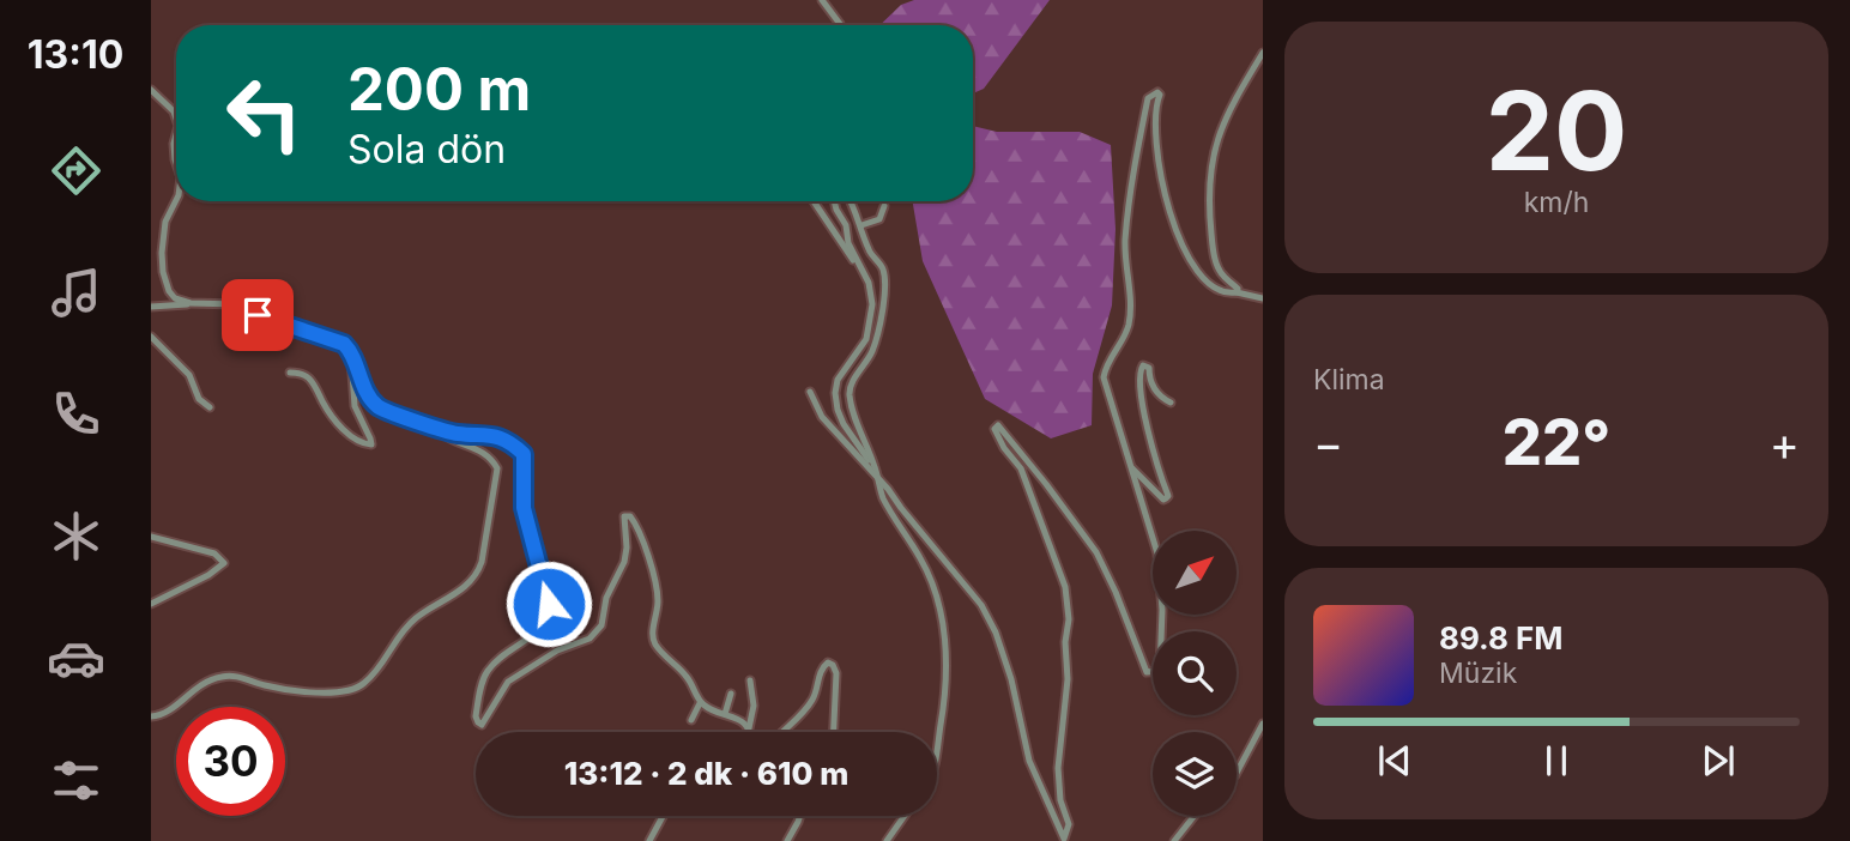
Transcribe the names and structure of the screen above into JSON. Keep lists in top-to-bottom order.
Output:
{
  "north": "top right",
  "page": {
    "tabs": "13:10",
    "tile": [
      ["20", "km/h"],
      "Klima"
    ],
    "turn": ["200 m", "Sola dön"],
    "heat": ["−", "22°", "+"],
    "song": ["89.8 FM", "Müzik"],
    "limit": "30",
    "trip": "13:12 · 2 dk · 610 m"
  }
}
